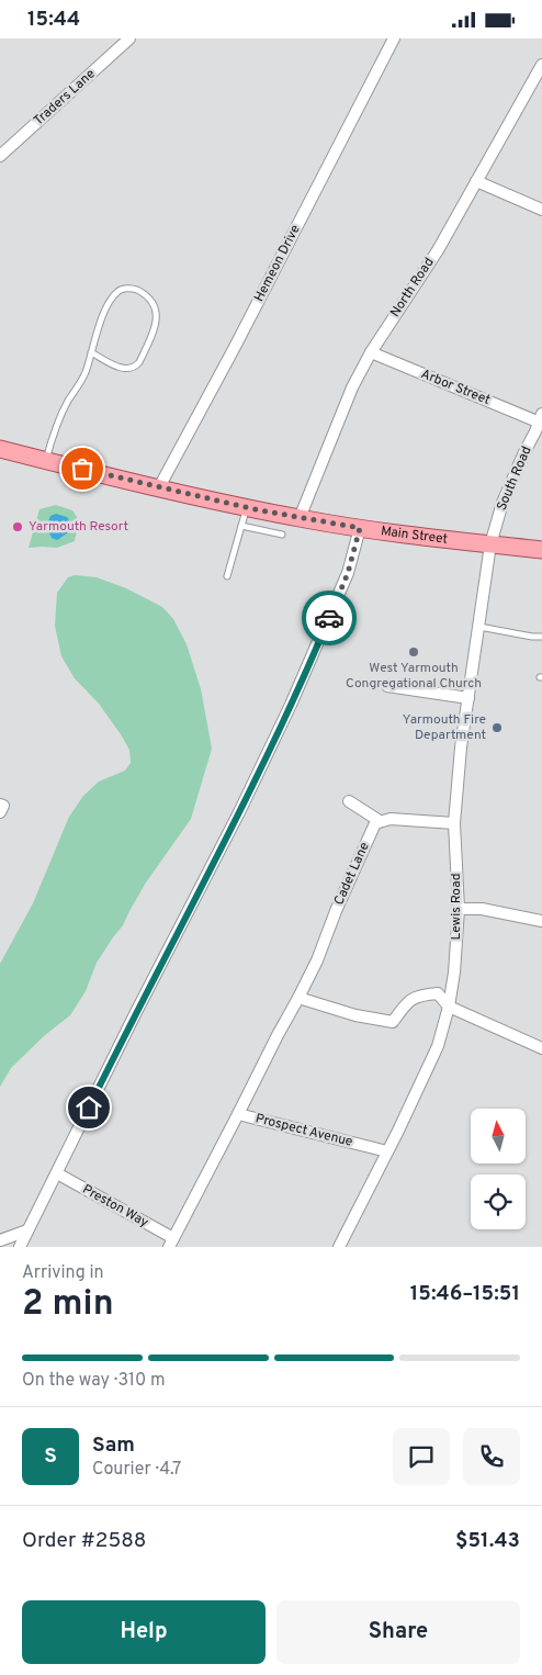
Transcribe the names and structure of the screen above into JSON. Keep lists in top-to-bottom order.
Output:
{
  "streets": {
    "main road": ["Main Street"],
    "street": [
      "Traders Lane",
      "Hemeon Drive",
      "North Road",
      "Arbor Street",
      "South Road",
      "Cadet Lane",
      "Lewis Road",
      "Prospect Avenue",
      "Preston Way"
    ]
  },
  "crossings": [
    ["Hemeon Drive", "Main Street"],
    ["North Road", "Arbor Street"],
    ["North Road", "Main Street"],
    ["Arbor Street", "South Road"],
    ["South Road", "Main Street"],
    ["South Road", "Lewis Road"],
    ["Main Street", "Lewis Road"],
    ["Cadet Lane", "Prospect Avenue"],
    ["Lewis Road", "Prospect Avenue"],
    ["Prospect Avenue", "Preston Way"]
  ],
  "places": ["Yarmouth Resort", "West Yarmouth Congregational Church", "Yarmouth Fire Department"],
  "north": "top",
  "page": {
    "status": "15:44",
    "heading": ["2 min", "Arriving in", "15:46–15:51"],
    "panel": [
      "Sam",
      "Courier · 4.7",
      "Order #2588",
      "$51.43"
    ],
    "bar": "On the way · 310 m",
    "round": "S",
    "buttons": ["Help", "Share"]
  }
}
